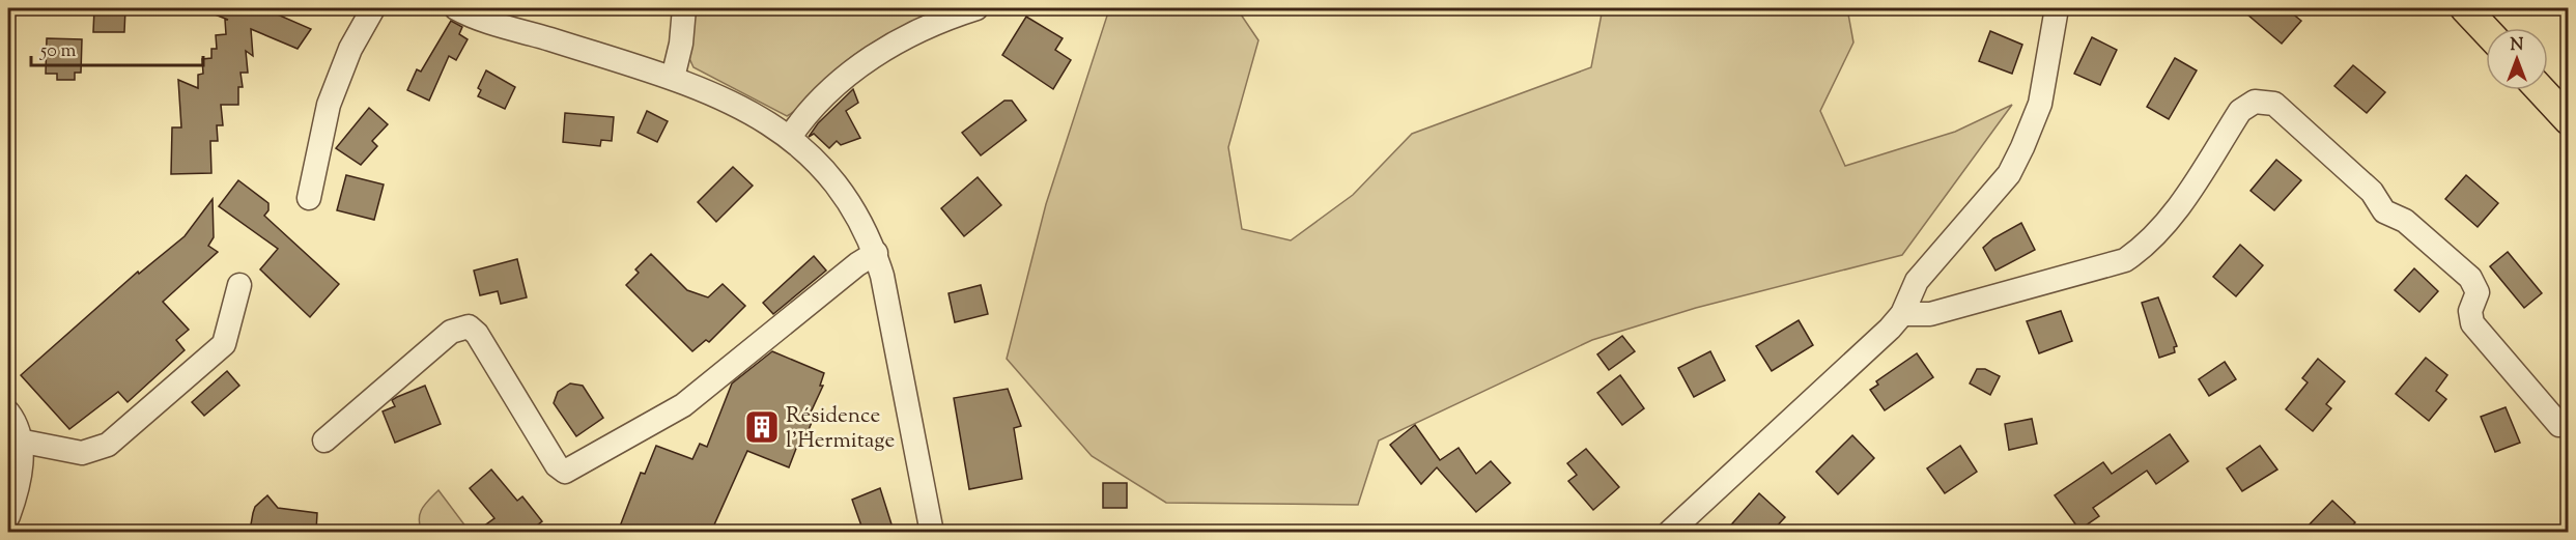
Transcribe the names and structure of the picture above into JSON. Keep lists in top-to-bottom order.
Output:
{
  "places": {
    "building": ["Résidence l'Hermitage"]
  },
  "scale_bar": "50 m",
  "north": "top"
}
